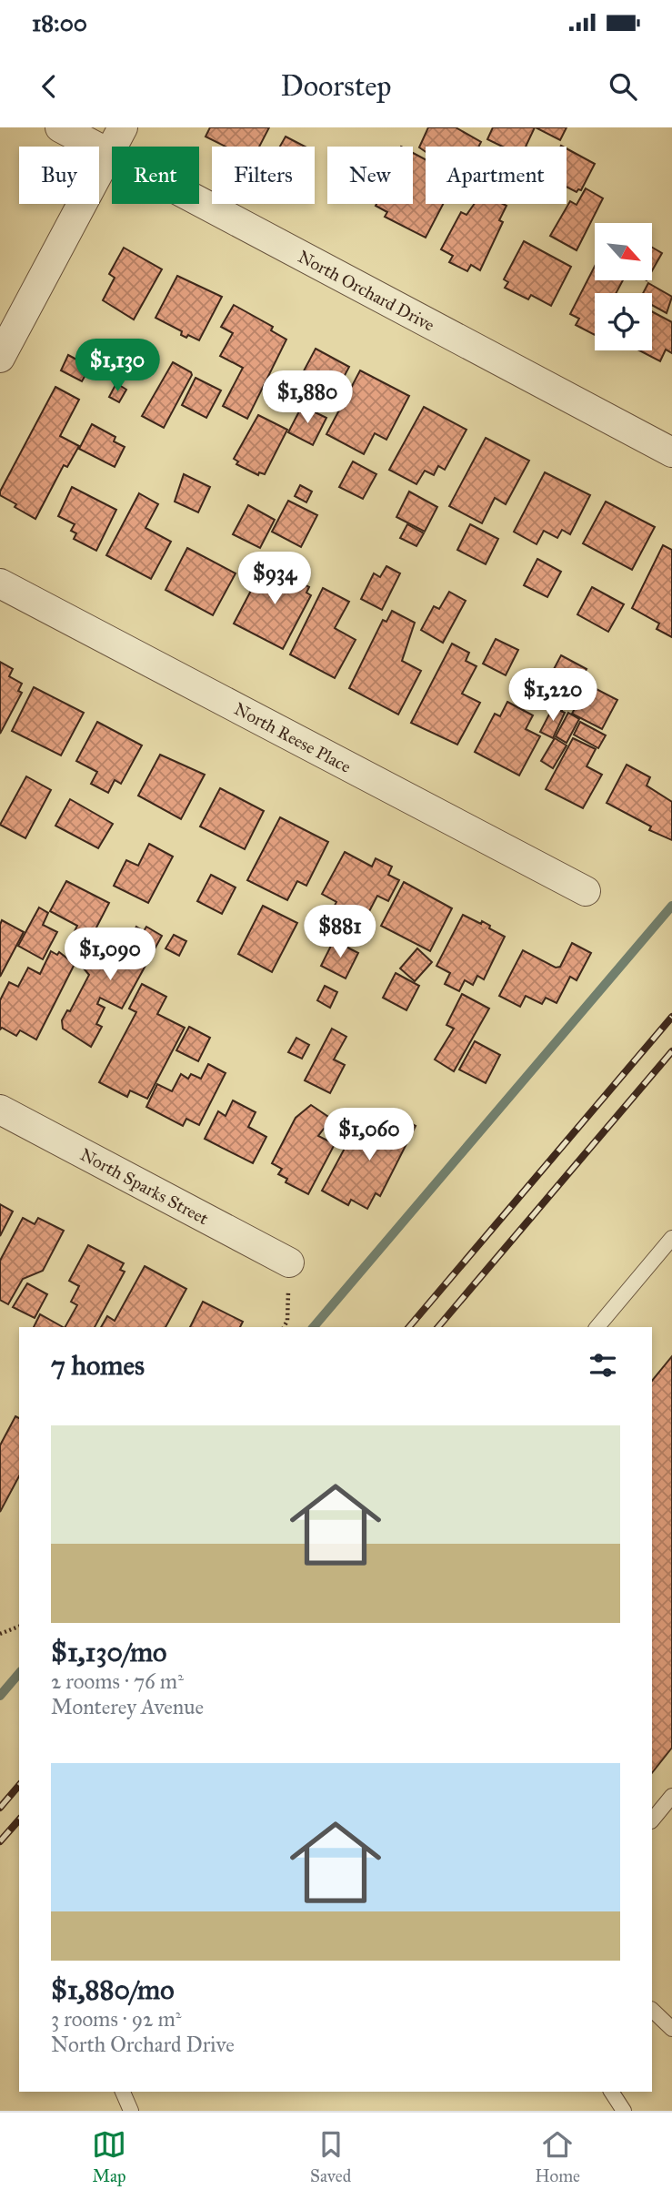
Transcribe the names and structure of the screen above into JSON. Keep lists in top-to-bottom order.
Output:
{
  "streets": {
    "street": ["North Orchard Drive", "North Reese Place", "North Sparks Street"]
  },
  "north": "bottom right",
  "page": {
    "status": "18:00",
    "header": "Doorstep",
    "chip": [
      "Buy",
      "Rent",
      "Filters",
      "New",
      "Apartment"
    ],
    "price": [
      "$1,130",
      "$1,880",
      "$934",
      "$1,220",
      "$881",
      "$1,090",
      "$1,060"
    ],
    "heading": "7 homes",
    "list": [
      {
        "name": "$1,130/mo",
        "note": "2 rooms · 76 m² · Monterey Avenue"
      },
      {
        "name": "$1,880/mo",
        "note": "3 rooms · 92 m² · North Orchard Drive"
      }
    ],
    "tabs": ["Map", "Saved", "Home"]
  }
}
